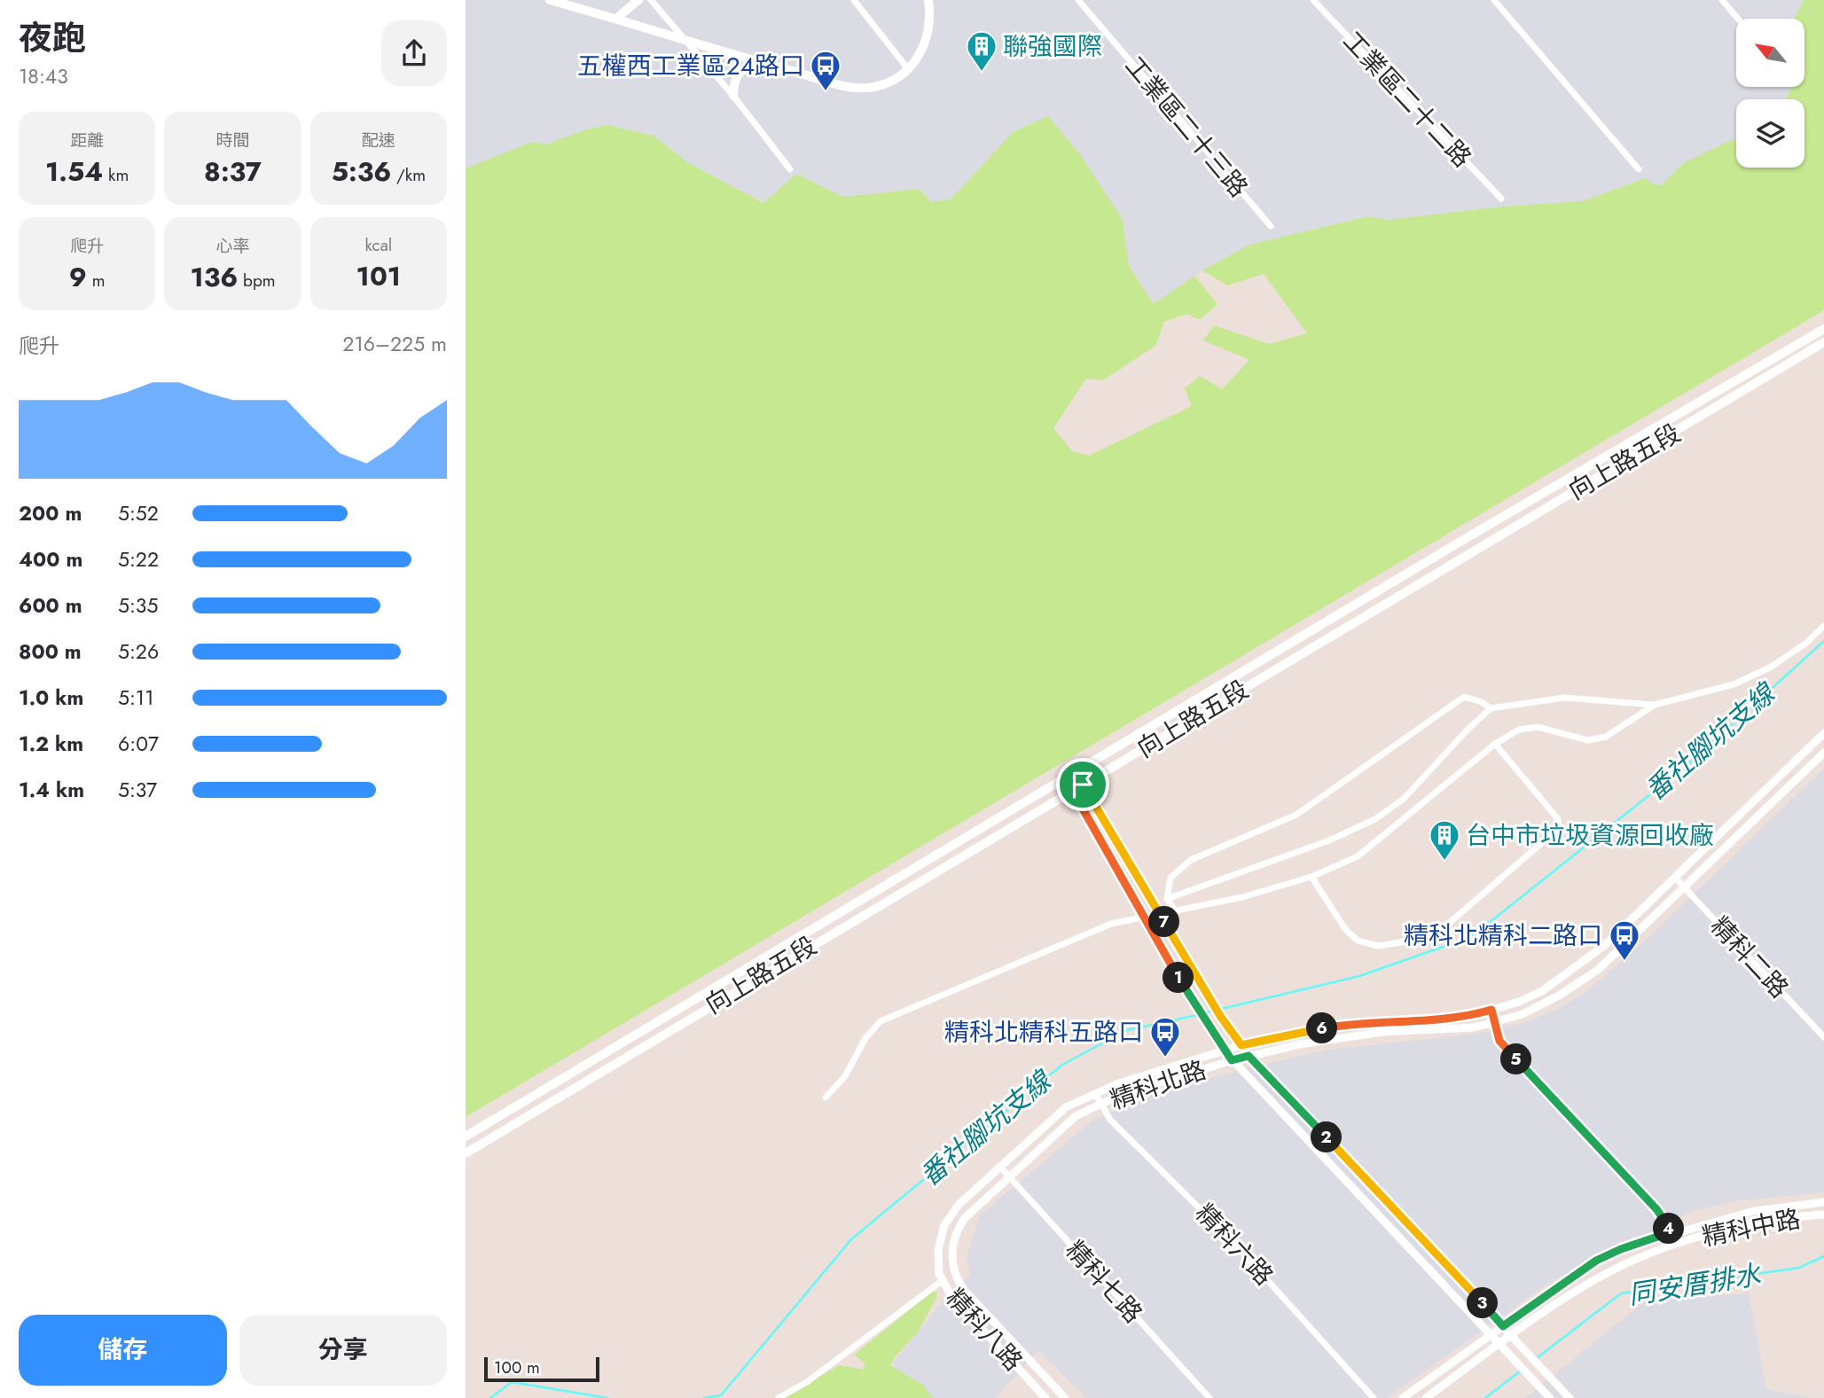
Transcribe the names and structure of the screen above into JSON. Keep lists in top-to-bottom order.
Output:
{
  "streets": {
    "main road": ["向上路五段"],
    "street": [
      "工業區二十二路",
      "工業區二十三路",
      "精科二路",
      "精科北路",
      "精科中路",
      "精科六路",
      "精科七路",
      "精科八路"
    ]
  },
  "crossings": [
    ["精科二路", "精科北路"],
    ["精科北路", "精科六路"],
    ["精科北路", "精科七路"],
    ["精科北路", "精科八路"],
    ["精科七路", "精科八路"]
  ],
  "water": ["番社腳坑支線", "同安厝排水"],
  "places": {
    "building": ["聯強國際", "台中市垃圾資源回收廠"],
    "bus stop": ["五權西工業區24路口", "精科北精科二路口", "精科北精科五路口"]
  },
  "scale_bar": "100 m",
  "north": "top left",
  "page": {
    "heading": ["夜跑", "18:43"],
    "stats": [
      ["距離", "1.54 km"],
      ["時間", "8:37"],
      ["配速", "5:36 /km"],
      ["爬升", "9 m"],
      ["心率", "136 bpm"],
      ["kcal", "101"]
    ],
    "chart": ["爬升", "216–225 m"],
    "list": [
      {
        "name": "200 m",
        "note": "5:52"
      },
      {
        "name": "400 m",
        "note": "5:22"
      },
      {
        "name": "600 m",
        "note": "5:35"
      },
      {
        "name": "800 m",
        "note": "5:26"
      },
      {
        "name": "1.0 km",
        "note": "5:11"
      },
      {
        "name": "1.2 km",
        "note": "6:07"
      },
      {
        "name": "1.4 km",
        "note": "5:37"
      }
    ],
    "pins": [
      "7",
      "1",
      "6",
      "5",
      "2",
      "4",
      "3"
    ],
    "buttons": ["儲存", "分享"],
    "scale": "100 m"
  }
}
